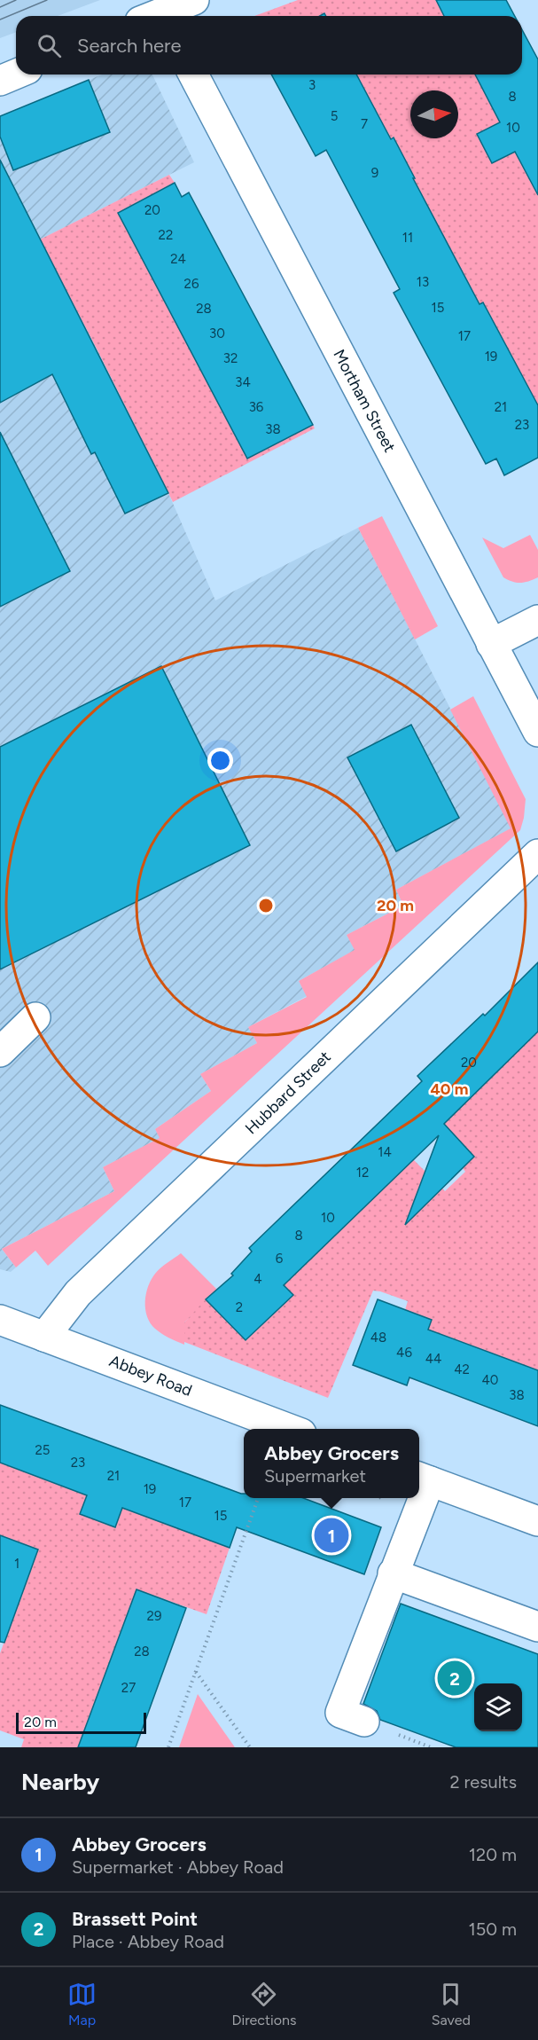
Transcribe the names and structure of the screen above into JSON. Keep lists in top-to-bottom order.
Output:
{
  "streets": {
    "street": ["Mortham Street", "Hubbard Street", "Abbey Road"]
  },
  "crossings": [
    ["Hubbard Street", "Abbey Road"]
  ],
  "house_numbers": [
    "3",
    "8",
    "5",
    "7",
    "10",
    "9",
    "20",
    "22",
    "11",
    "24",
    "13",
    "26",
    "15",
    "28",
    "30",
    "17",
    "19",
    "32",
    "34",
    "36",
    "21",
    "23",
    "38",
    "20",
    "14",
    "12",
    "10",
    "8",
    "6",
    "4",
    "2",
    "48",
    "46",
    "44",
    "42",
    "40",
    "38",
    "25",
    "23",
    "21",
    "19",
    "17",
    "15",
    "1",
    "29",
    "28",
    "27"
  ],
  "scale_bar": "20 m",
  "north": "right",
  "page": {
    "search": "Search here",
    "popup": ["Abbey Grocers", "Supermarket"],
    "pins": ["1", "2"],
    "scale": "20 m",
    "heading": ["Nearby", "2 results"],
    "list": [
      {
        "mark": "1",
        "name": "Abbey Grocers",
        "note": "Supermarket · Abbey Road",
        "value": "120 m"
      },
      {
        "mark": "2",
        "name": "Brassett Point",
        "note": "Place · Abbey Road",
        "value": "150 m"
      }
    ],
    "nav": ["Map", "Directions", "Saved"]
  },
  "rings": ["20 m", "40 m"]
}
